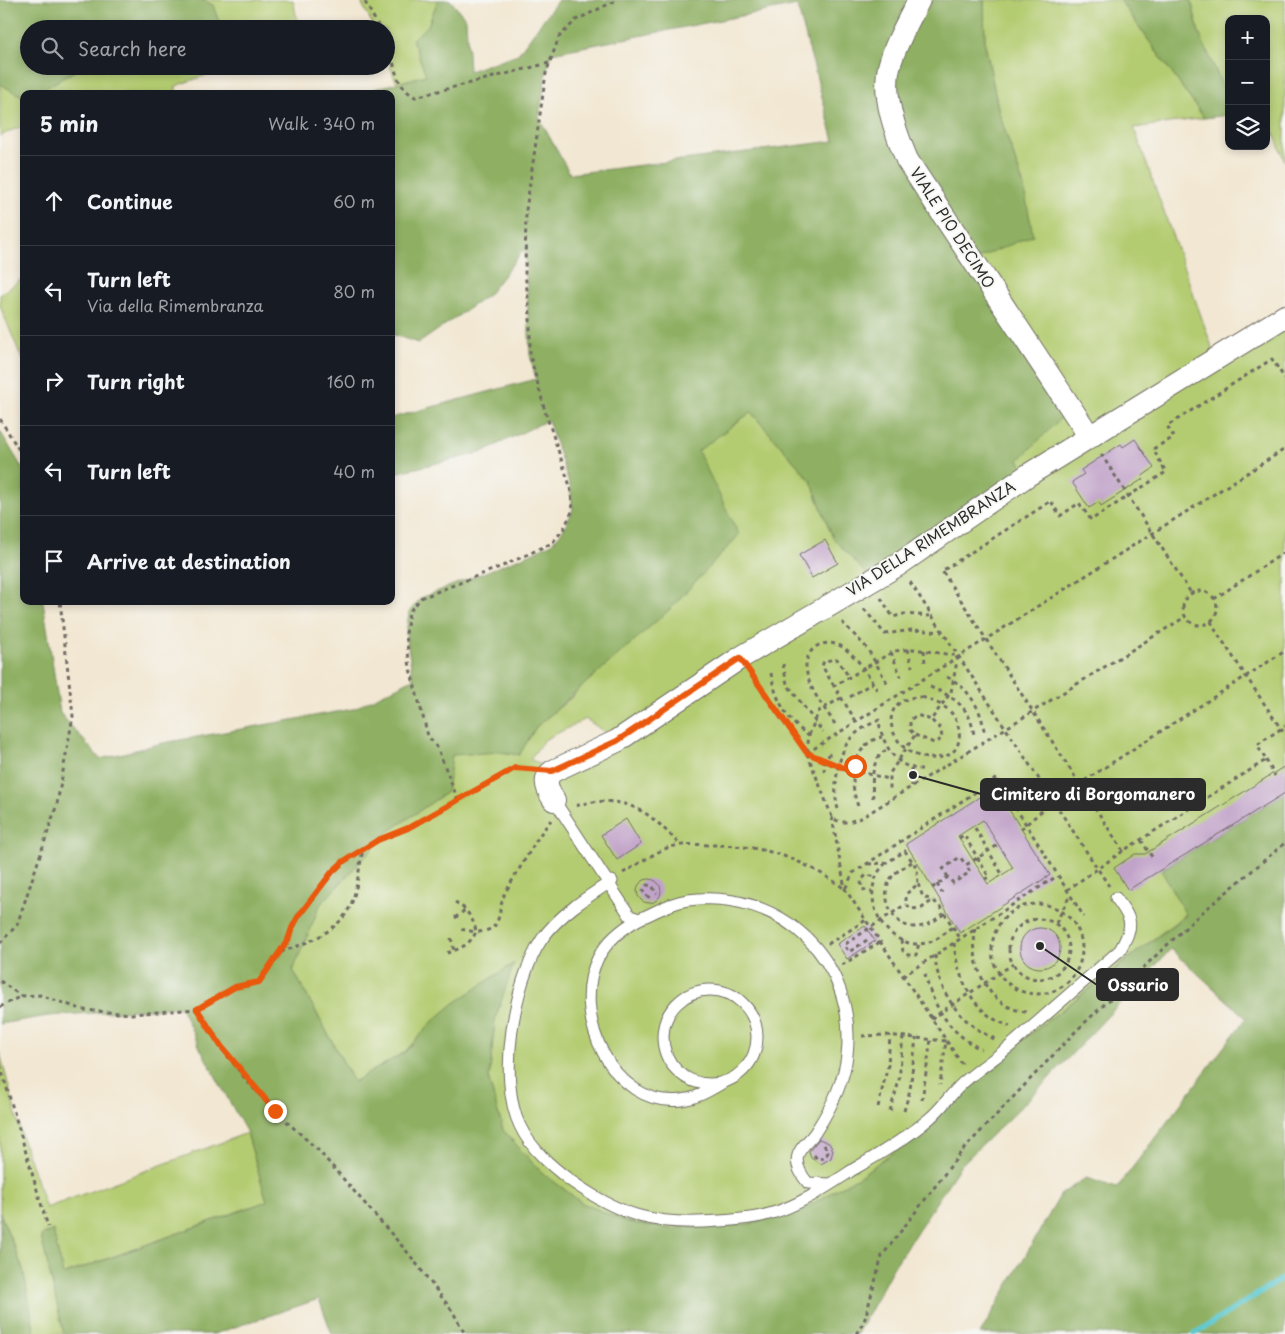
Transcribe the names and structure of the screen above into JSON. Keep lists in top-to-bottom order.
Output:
{
  "streets": {
    "street": ["VIALE PIO DECIMO", "VIA DELLA RIMEMBRANZA"]
  },
  "crossings": [
    ["VIALE PIO DECIMO", "VIA DELLA RIMEMBRANZA"]
  ],
  "places": ["Cimitero di Borgomanero", "Ossario"],
  "page": {
    "map_buttons": ["+", "−"],
    "search": "Search here",
    "heading": ["5 min", "Walk · 340 m"],
    "list": [
      ["Continue", "60 m"],
      ["Turn left", "Via della Rimembranza", "80 m"],
      ["Turn right", "160 m"],
      ["Turn left", "40 m"],
      "Arrive at destination"
    ]
  }
}
